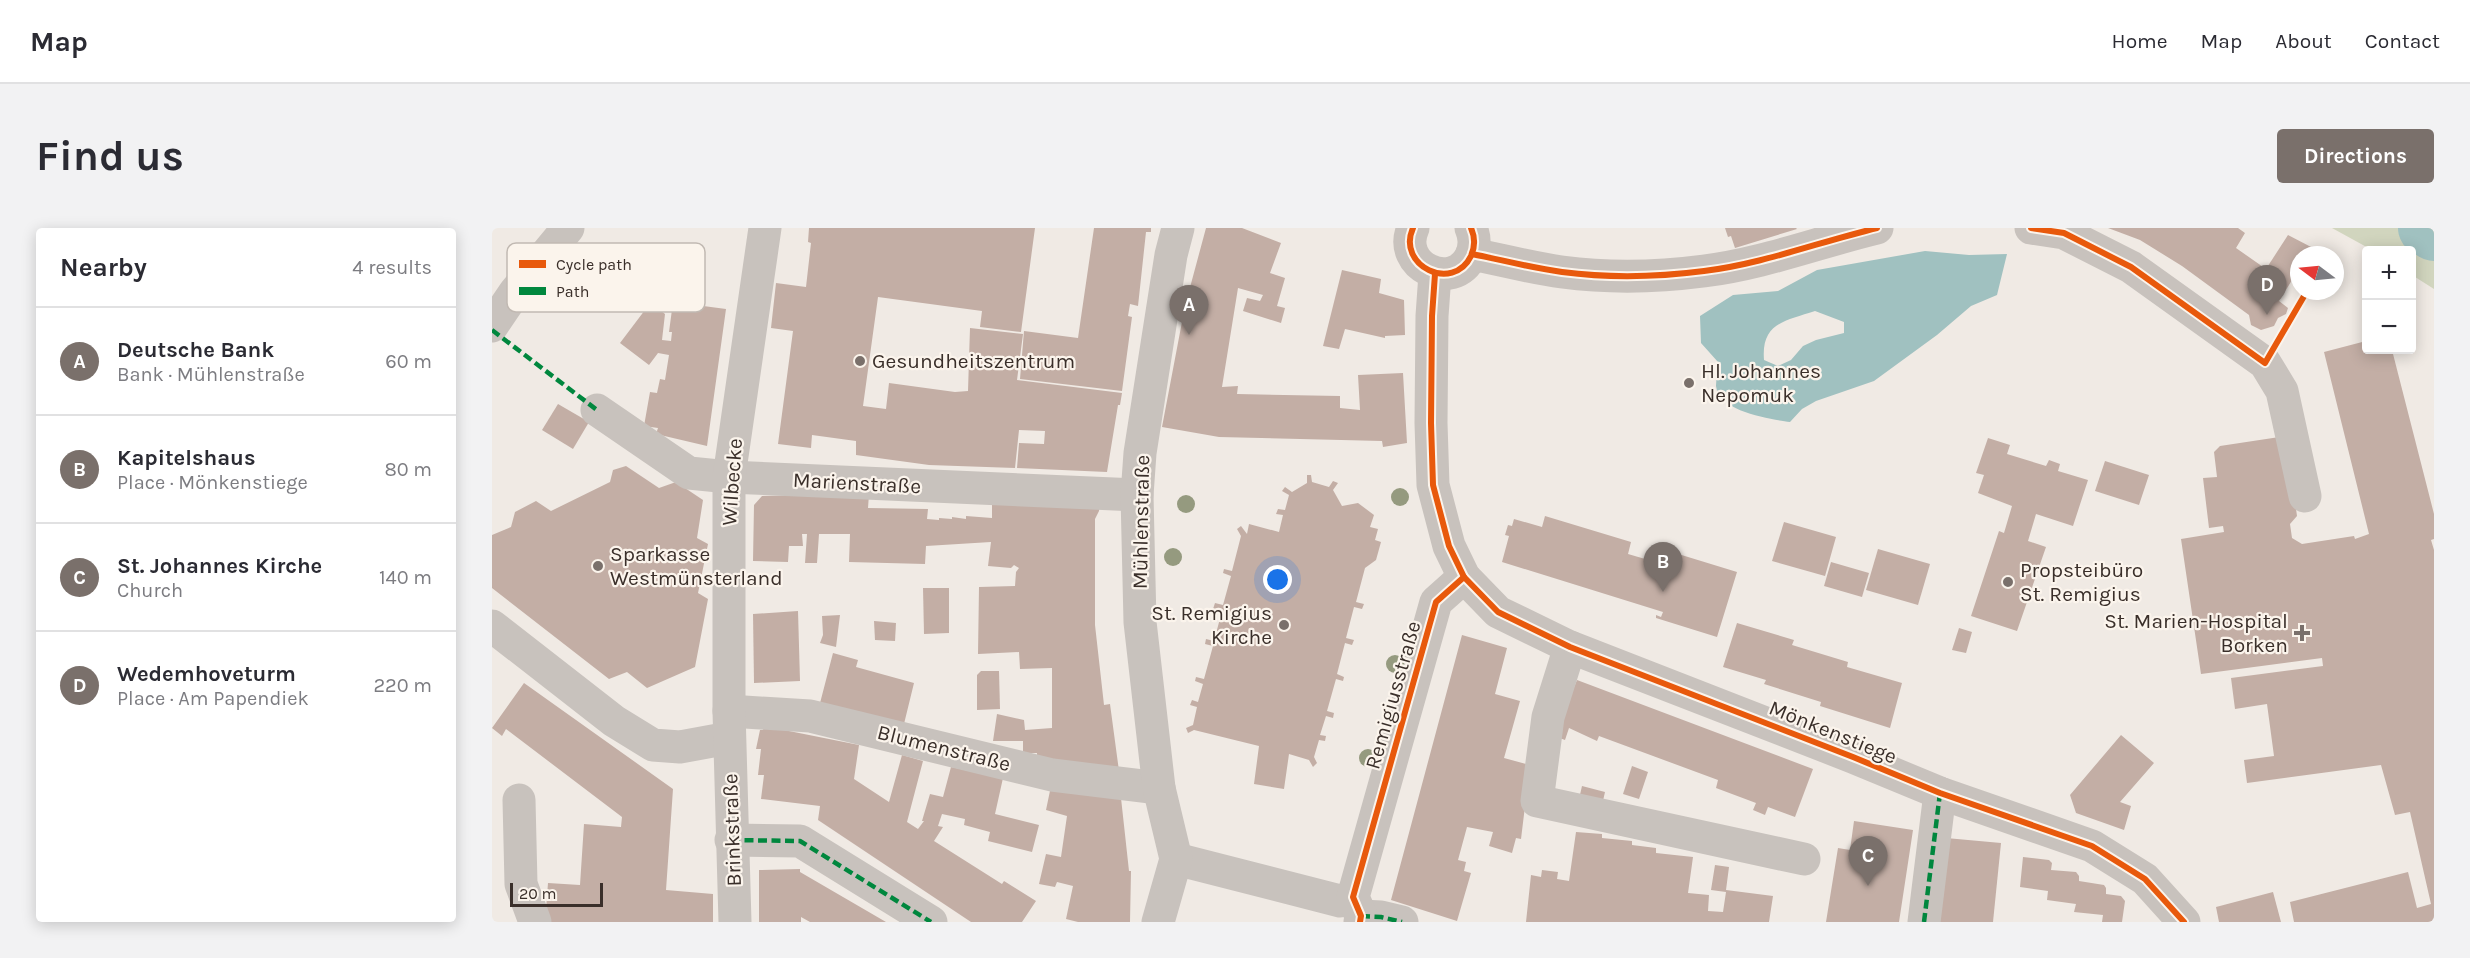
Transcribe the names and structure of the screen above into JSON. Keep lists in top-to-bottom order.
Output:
{
  "streets": {
    "street": [
      "Wilbecke",
      "Marienstraße",
      "Mühlenstraße",
      "Remigiusstraße",
      "Mönkenstiege",
      "Blumenstraße",
      "Brinkstraße"
    ]
  },
  "crossings": [
    ["Wilbecke", "Marienstraße"],
    ["Wilbecke", "Blumenstraße"],
    ["Wilbecke", "Brinkstraße"],
    ["Marienstraße", "Mühlenstraße"],
    ["Mühlenstraße", "Blumenstraße"],
    ["Remigiusstraße", "Mönkenstiege"],
    ["Blumenstraße", "Brinkstraße"]
  ],
  "places": {
    "other": [
      "Gesundheitszentrum",
      "Hl. Johannes Nepomuk",
      "Sparkasse Westmünsterland",
      "Propsteibüro St. Remigius",
      "St. Remigius Kirche"
    ],
    "health": ["St. Marien-Hospital Borken"]
  },
  "legend": ["Cycle path", "Path"],
  "scale_bar": "20 m",
  "north": "left",
  "page": {
    "header": "Map",
    "nav": [
      "Home",
      "Map",
      "About",
      "Contact"
    ],
    "buttons": "Directions",
    "title": "Find us",
    "heading": ["Nearby", "4 results"],
    "map_buttons": ["+", "−"],
    "pins": [
      "D",
      "A",
      "B",
      "C"
    ],
    "list": [
      {
        "mark": "A",
        "name": "Deutsche Bank",
        "note": "Bank · Mühlenstraße",
        "value": "60 m"
      },
      {
        "mark": "B",
        "name": "Kapitelshaus",
        "note": "Place · Mönkenstiege",
        "value": "80 m"
      },
      {
        "mark": "C",
        "name": "St. Johannes Kirche",
        "note": "Church",
        "value": "140 m"
      },
      {
        "mark": "D",
        "name": "Wedemhoveturm",
        "note": "Place · Am Papendiek",
        "value": "220 m"
      }
    ],
    "scale": "20 m"
  }
}
